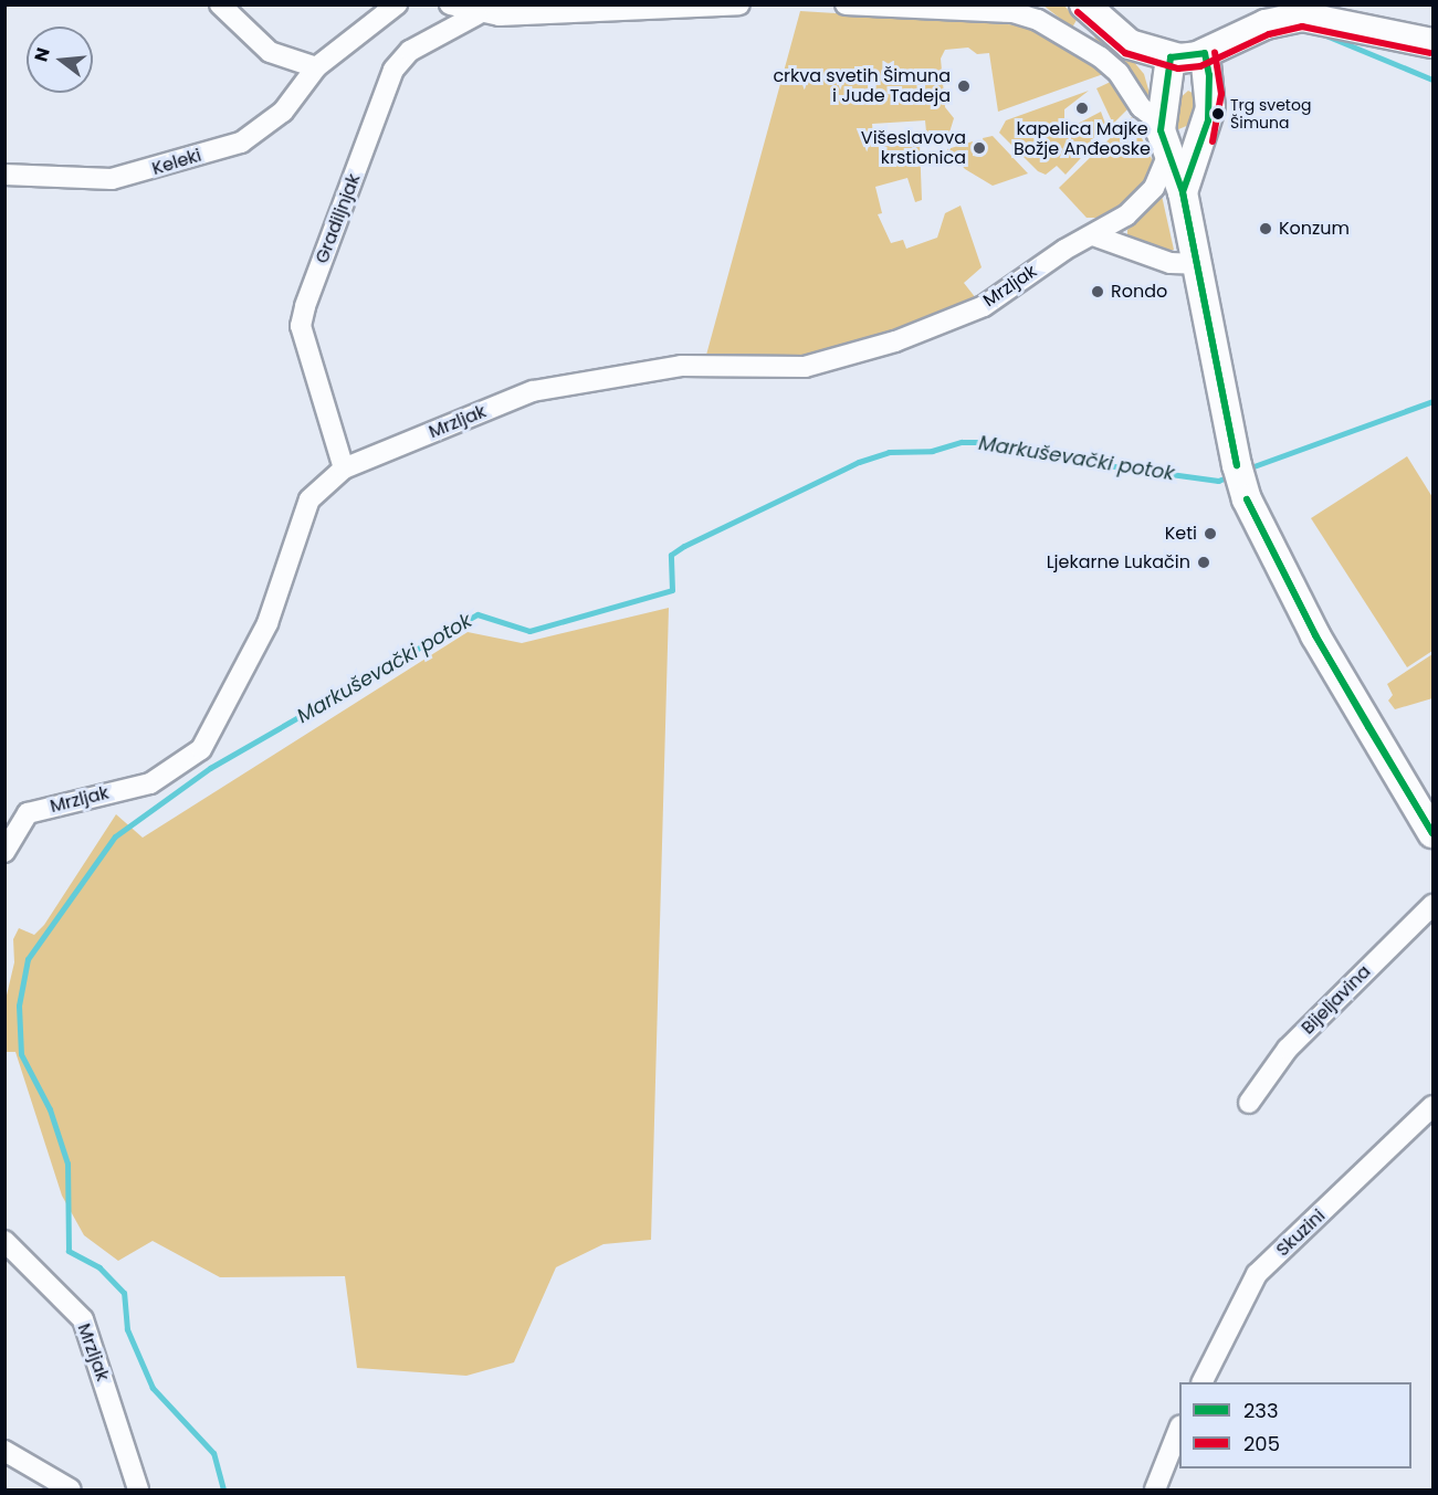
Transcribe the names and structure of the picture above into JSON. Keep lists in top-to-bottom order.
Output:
{
  "streets": {
    "street": [
      "Keleki",
      "Gradiljnjak",
      "Mrzljak",
      "Bijeljavina",
      "Skuzini"
    ]
  },
  "crossings": [
    ["Gradiljnjak", "Mrzljak"]
  ],
  "water": ["Markuševački potok"],
  "places": [
    "crkva svetih Šimuna i Jude Tadeja",
    "kapelica Majke Božje Anđeoske",
    "Trg svetog Šimuna",
    "Višeslavova krstionica",
    "Konzum",
    "Rondo",
    "Keti",
    "Ljekarne Lukačin"
  ],
  "lines": ["transit line 205", "transit line 233"],
  "legend": ["233", "205"],
  "north": "left"
}
